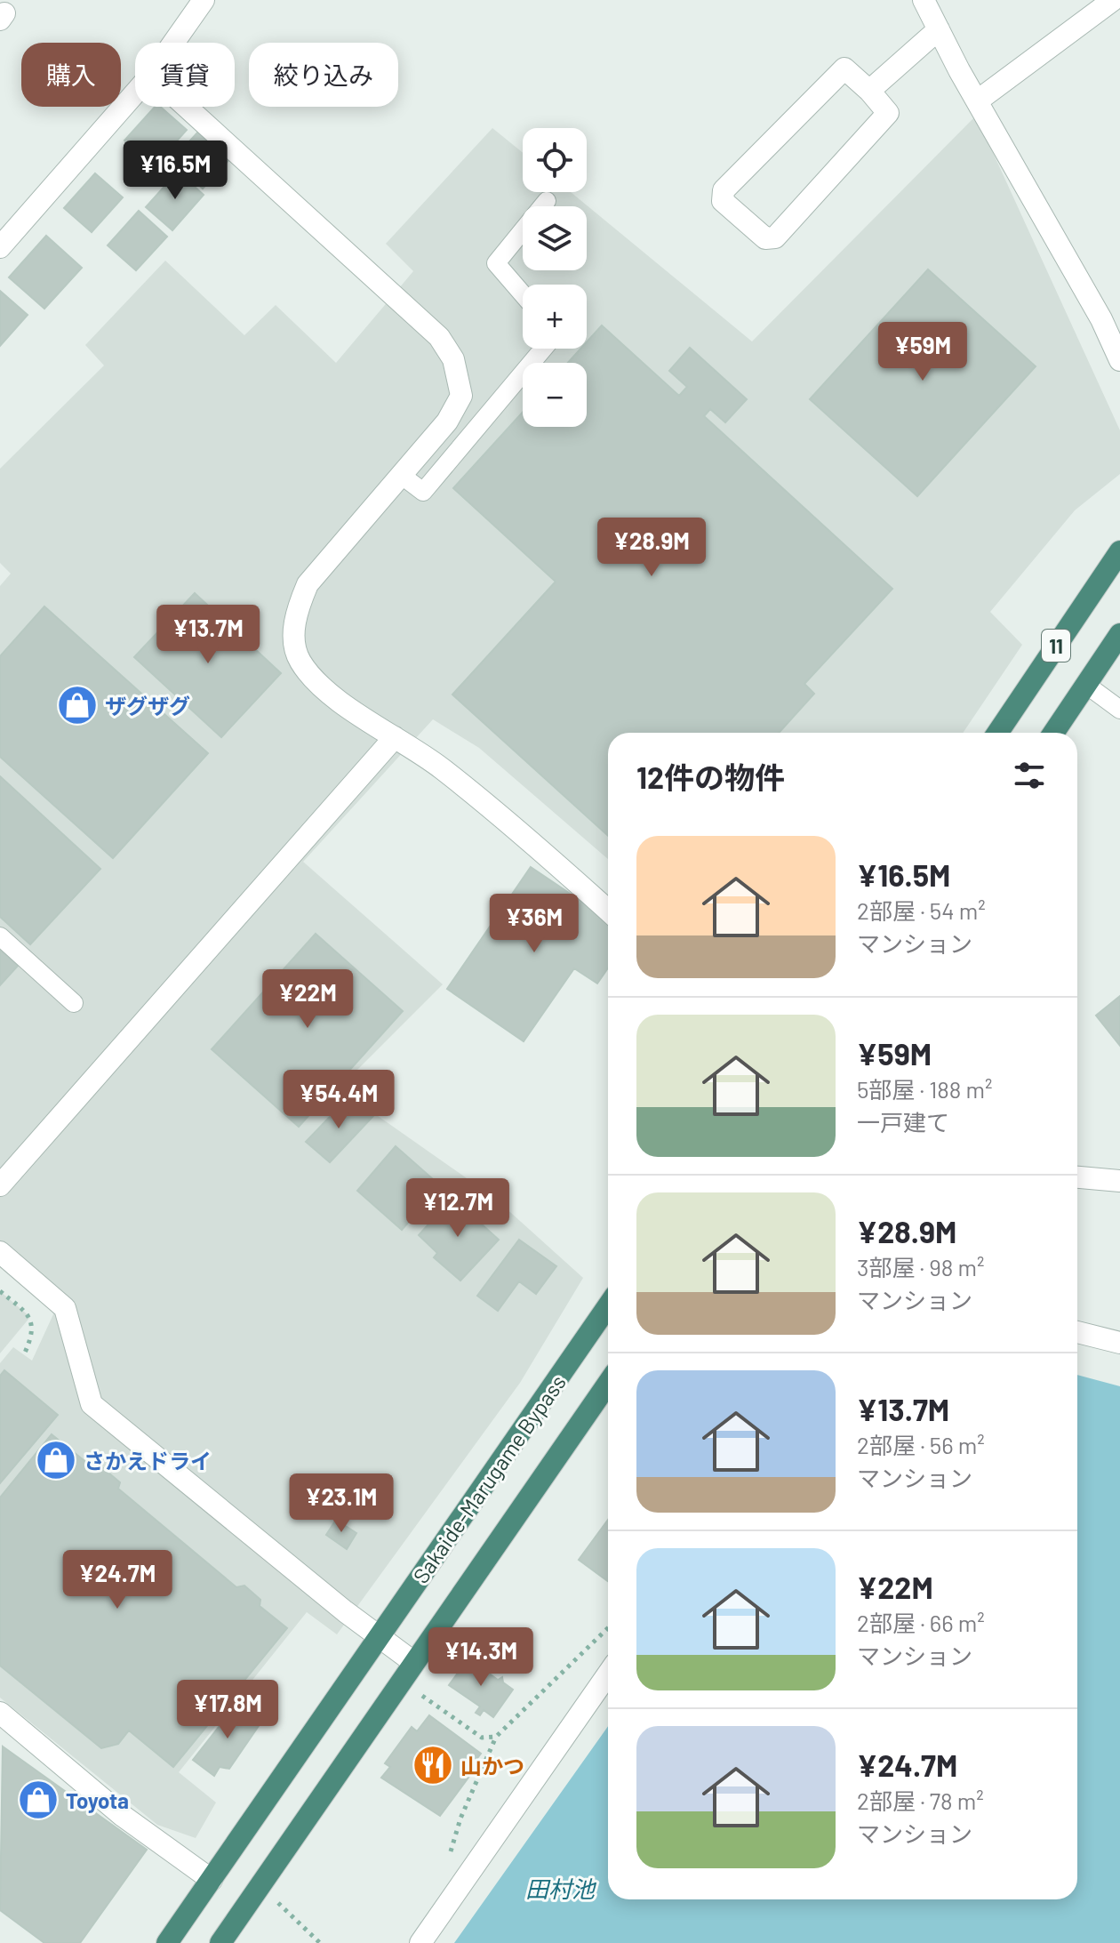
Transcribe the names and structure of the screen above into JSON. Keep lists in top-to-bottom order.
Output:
{
  "streets": {
    "highway": ["11", "Sakaide-Marugame Bypass"]
  },
  "water": ["田村池"],
  "places": {
    "shop": ["ザグザグ", "さかえドライ", "Toyota"],
    "restaurant": ["山かつ"]
  },
  "page": {
    "chip": ["購入", "賃貸", "絞り込み"],
    "map_buttons": ["+", "−"],
    "price": [
      "¥16.5M",
      "¥59M",
      "¥28.9M",
      "¥13.7M",
      "¥36M",
      "¥22M",
      "¥54.4M",
      "¥12.7M",
      "¥23.1M",
      "¥24.7M",
      "¥14.3M",
      "¥17.8M"
    ],
    "heading": "12件の物件",
    "list": [
      {
        "name": "¥16.5M",
        "note": "2部屋 · 54 m² · マンション"
      },
      {
        "name": "¥59M",
        "note": "5部屋 · 188 m² · 一戸建て"
      },
      {
        "name": "¥28.9M",
        "note": "3部屋 · 98 m² · マンション"
      },
      {
        "name": "¥13.7M",
        "note": "2部屋 · 56 m² · マンション"
      },
      {
        "name": "¥22M",
        "note": "2部屋 · 66 m² · マンション"
      },
      {
        "name": "¥24.7M",
        "note": "2部屋 · 78 m² · マンション"
      }
    ]
  }
}
